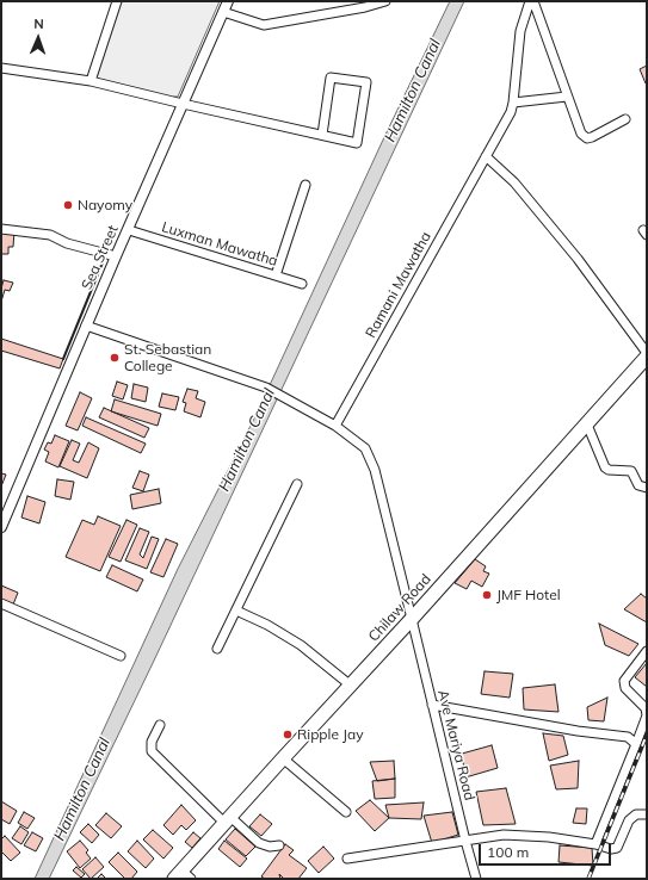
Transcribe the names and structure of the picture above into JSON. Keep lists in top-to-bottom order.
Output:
{
  "streets": {
    "main road": ["Chilaw Road"],
    "street": [
      "Luxman Mawatha",
      "Sea Street",
      "Ramani Mawatha",
      "Ave Mariya Road"
    ]
  },
  "crossings": [
    ["Luxman Mawatha", "Sea Street"],
    ["Sea Street", "Ave Mariya Road"],
    ["Ramani Mawatha", "Ave Mariya Road"],
    ["Chilaw Road", "Ave Mariya Road"]
  ],
  "water": ["Hamilton Canal"],
  "places": [
    "Nayomy",
    "St. Sebastian College",
    "JMF Hotel",
    "Ripple Jay"
  ],
  "scale_bar": "100 m",
  "north": "top"
}
